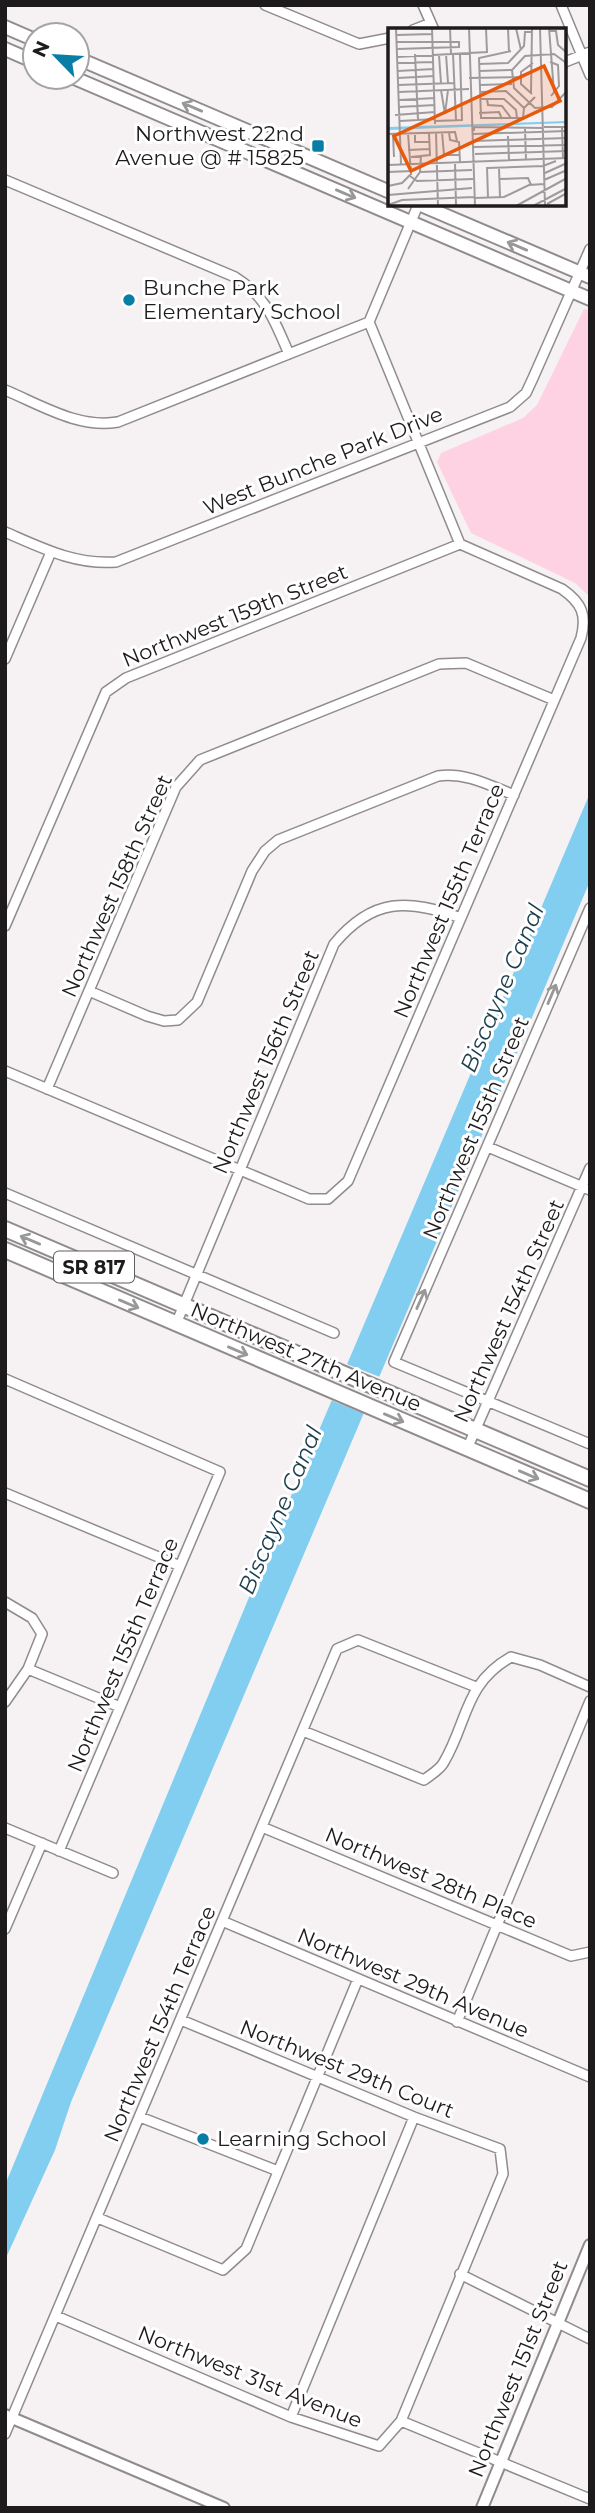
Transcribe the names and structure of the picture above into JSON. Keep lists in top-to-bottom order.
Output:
{
  "streets": {
    "main road": ["SR 817", "Northwest 27th Avenue"],
    "street": [
      "West Bunche Park Drive",
      "Northwest 159th Street",
      "Northwest 158th Street",
      "Northwest 155th Terrace",
      "Northwest 156th Street",
      "Northwest 155th Street",
      "Northwest 154th Street",
      "Northwest 28th Place",
      "Northwest 29th Avenue",
      "Northwest 154th Terrace",
      "Northwest 29th Court",
      "Northwest 151st Street",
      "Northwest 31st Avenue"
    ]
  },
  "crossings": [
    ["Northwest 159th Street", "Northwest 155th Terrace"],
    ["Northwest 158th Street", "Northwest 155th Terrace"],
    ["Northwest 155th Terrace", "Northwest 156th Street"],
    ["Northwest 156th Street", "Northwest 27th Avenue"],
    ["Northwest 155th Street", "Northwest 27th Avenue"],
    ["Northwest 154th Street", "Northwest 27th Avenue"],
    ["Northwest 28th Place", "Northwest 154th Terrace"],
    ["Northwest 29th Avenue", "Northwest 154th Terrace"],
    ["Northwest 154th Terrace", "Northwest 29th Court"],
    ["Northwest 154th Terrace", "Northwest 31st Avenue"]
  ],
  "one_way": ["Northwest 155th Street"],
  "water": ["Biscayne Canal"],
  "places": {
    "transit": ["Northwest 22nd Avenue @ # 15825"],
    "other": ["Bunche Park Elementary School", "Learning School"]
  },
  "north": "top left"
}
